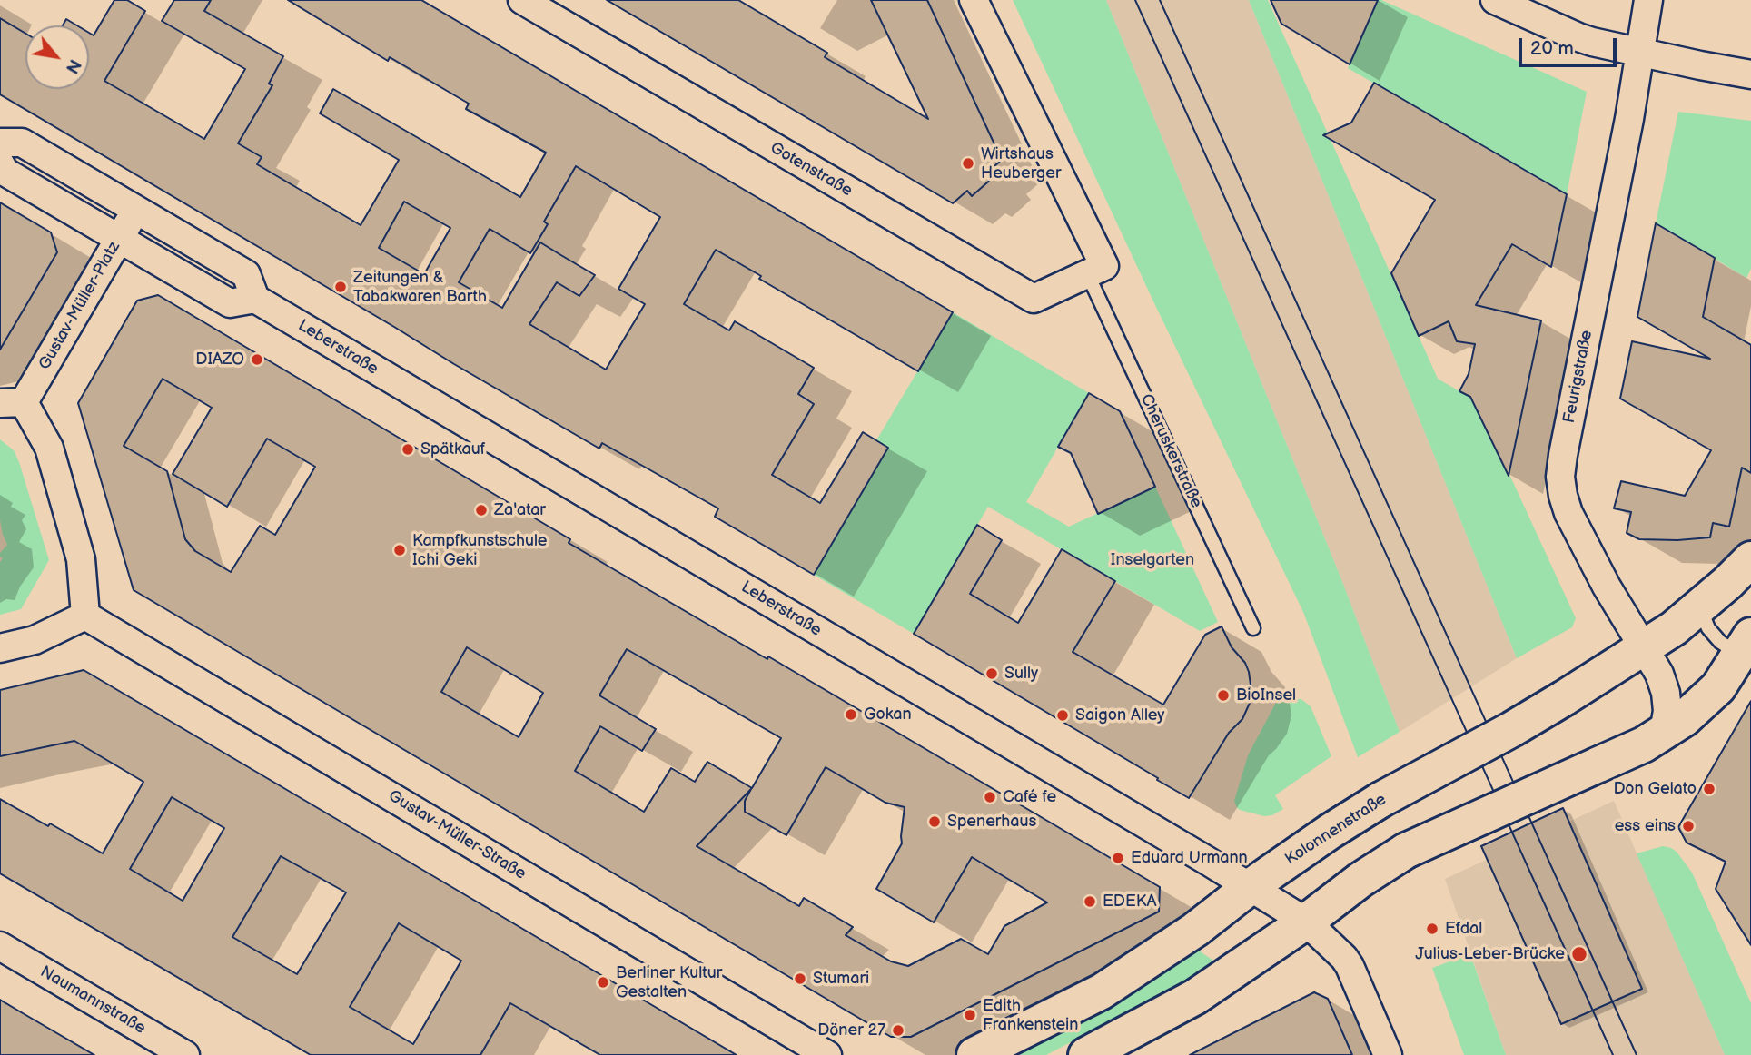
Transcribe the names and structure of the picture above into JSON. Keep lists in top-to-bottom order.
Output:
{
  "streets": {
    "main road": ["Kolonnenstraße"],
    "street": [
      "Gotenstraße",
      "Gustav-Müller-Platz",
      "Leberstraße",
      "Feurigstraße",
      "Cheruskerstraße",
      "Gustav-Müller-Straße",
      "Naumannstraße"
    ]
  },
  "crossings": [
    ["Gotenstraße", "Cheruskerstraße"],
    ["Gustav-Müller-Platz", "Gustav-Müller-Straße"],
    ["Leberstraße", "Kolonnenstraße"],
    ["Feurigstraße", "Kolonnenstraße"]
  ],
  "parks": ["Inselgarten"],
  "places": [
    "Wirtshaus Heuberger",
    "Zeitungen & Tabakwaren Barth",
    "DIAZO",
    "Spätkauf",
    "Za'atar",
    "Kampfkunstschule Ichi Geki",
    "Sully",
    "BioInsel",
    "Gokan",
    "Saigon Alley",
    "Don Gelato",
    "Café fe",
    "Spenerhaus",
    "ess eins",
    "Eduard Urmann",
    "EDEKA",
    "Efdal",
    "Julius-Leber-Brücke",
    "Stumari",
    "Berliner Kultur Gestalten",
    "Edith Frankenstein",
    "Döner 27"
  ],
  "scale_bar": "20 m",
  "north": "bottom right"
}
